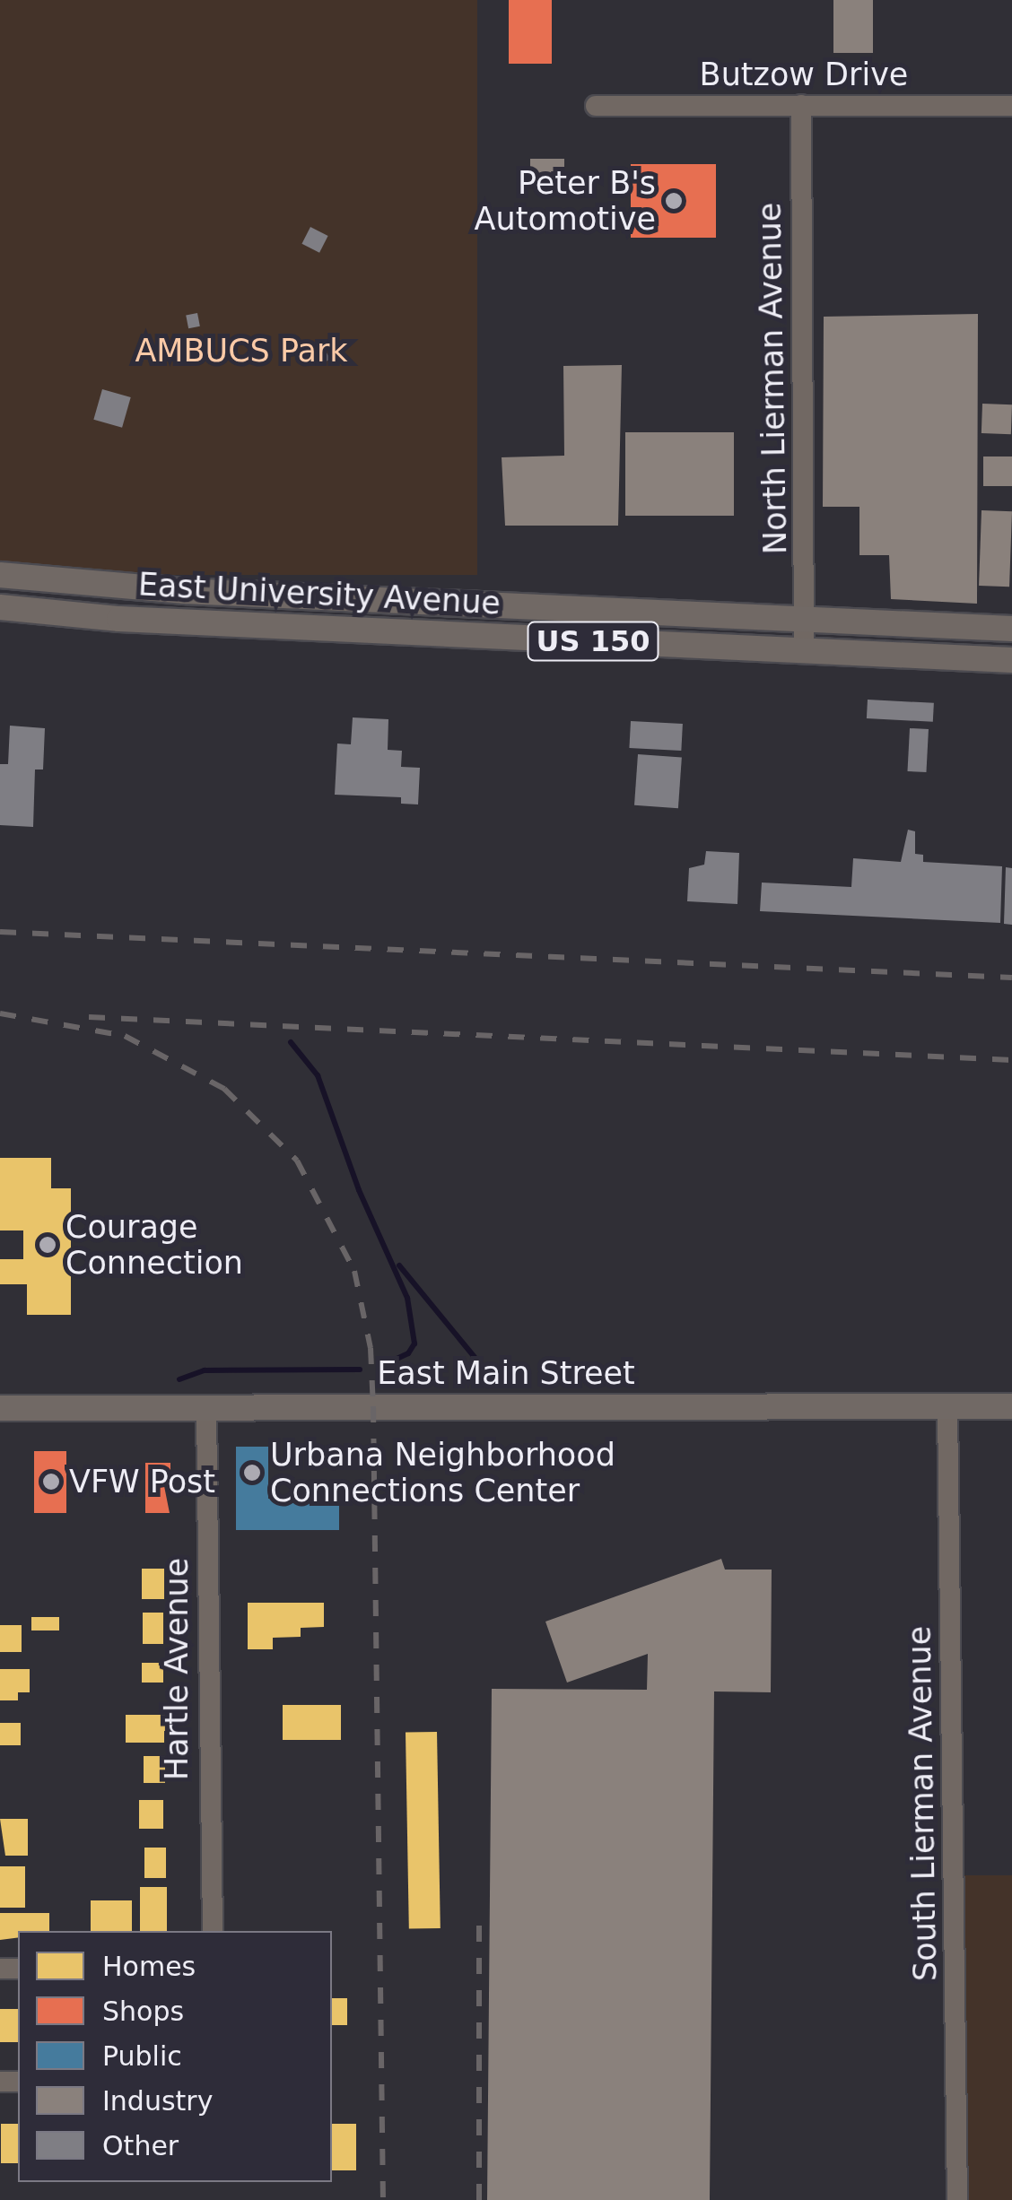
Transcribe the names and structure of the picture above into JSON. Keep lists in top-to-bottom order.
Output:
{
  "streets": {
    "main road": ["East University Avenue", "US 150", "East Main Street"],
    "street": [
      "Butzow Drive",
      "North Lierman Avenue",
      "Hartle Avenue",
      "South Lierman Avenue"
    ]
  },
  "crossings": [
    ["Butzow Drive", "North Lierman Avenue"],
    ["North Lierman Avenue", "East University Avenue"],
    ["East Main Street", "Hartle Avenue"],
    ["East Main Street", "South Lierman Avenue"]
  ],
  "parks": ["AMBUCS Park"],
  "places": [
    "Peter B's Automotive",
    "Courage Connection",
    "Urbana Neighborhood Connections Center",
    "VFW Post"
  ],
  "legend": [
    "Homes",
    "Shops",
    "Public",
    "Industry",
    "Other"
  ]
}
